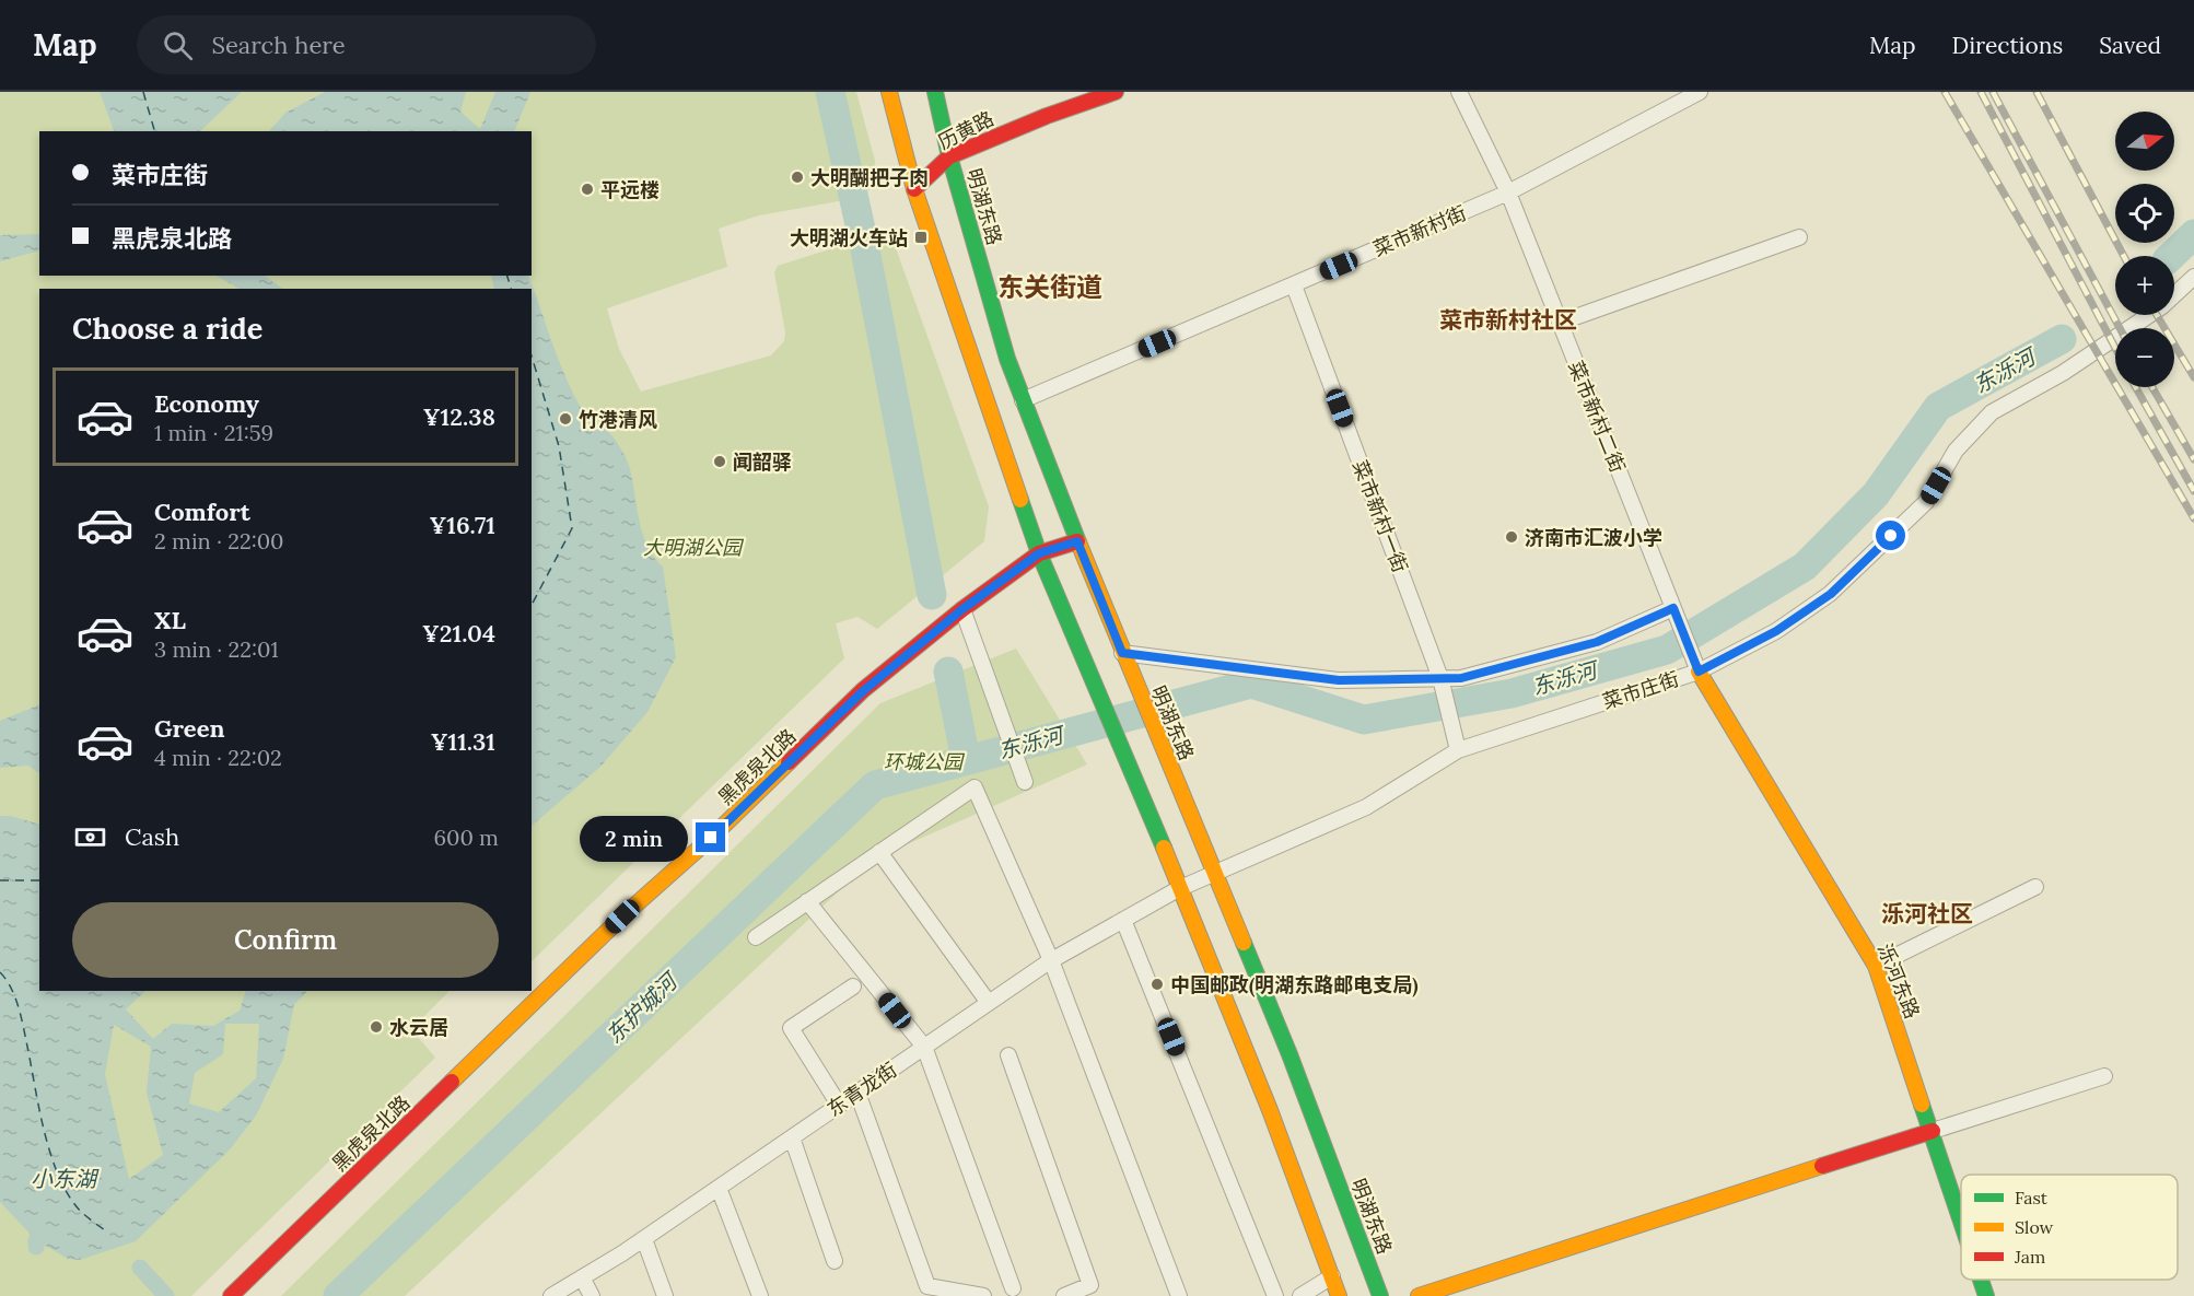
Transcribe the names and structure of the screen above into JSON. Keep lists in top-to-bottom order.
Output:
{
  "streets": {
    "main road": [
      "历黄路",
      "明湖东路",
      "黑虎泉北路",
      "泺河东路"
    ],
    "street": [
      "菜市新村街",
      "菜市新村二街",
      "菜市新村一街",
      "菜市庄街",
      "东青龙街"
    ]
  },
  "crossings": [
    ["历黄路", "明湖东路"],
    ["明湖东路", "菜市新村街"],
    ["明湖东路", "菜市庄街"],
    ["明湖东路", "黑虎泉北路"],
    ["菜市新村街", "菜市新村二街"],
    ["菜市新村街", "菜市新村一街"],
    ["菜市新村二街", "菜市庄街"],
    ["菜市新村二街", "泺河东路"],
    ["菜市新村一街", "菜市庄街"],
    ["菜市庄街", "泺河东路"],
    ["菜市庄街", "东青龙街"]
  ],
  "districts": ["东关街道", "菜市新村社区", "泺河社区"],
  "water": ["东泺河", "东护城河", "小东湖"],
  "parks": ["大明湖公园", "环城公园"],
  "places": {
    "other": [
      "大明醐把子肉",
      "平远楼",
      "竹港清风",
      "闻韶驿",
      "济南市汇波小学",
      "中国邮政(明湖东路邮电支局)",
      "水云居"
    ],
    "transit": ["大明湖火车站"]
  },
  "legend": ["Fast", "Slow", "Jam"],
  "north": "right",
  "page": {
    "header": "Map",
    "search": "Search here",
    "nav": ["Map", "Directions", "Saved"],
    "map_buttons": ["+", "−"],
    "banner": ["菜市庄街", "黑虎泉北路"],
    "heading": "Choose a ride",
    "list": [
      {
        "name": "Economy",
        "note": "1 min · 21:59",
        "value": "¥12.38"
      },
      {
        "name": "Comfort",
        "note": "2 min · 22:00",
        "value": "¥16.71"
      },
      {
        "name": "XL",
        "note": "3 min · 22:01",
        "value": "¥21.04"
      },
      {
        "name": "Green",
        "note": "4 min · 22:02",
        "value": "¥11.31"
      }
    ],
    "pay": ["Cash", "600 m"],
    "bubble": "2 min",
    "buttons": "Confirm"
  }
}
